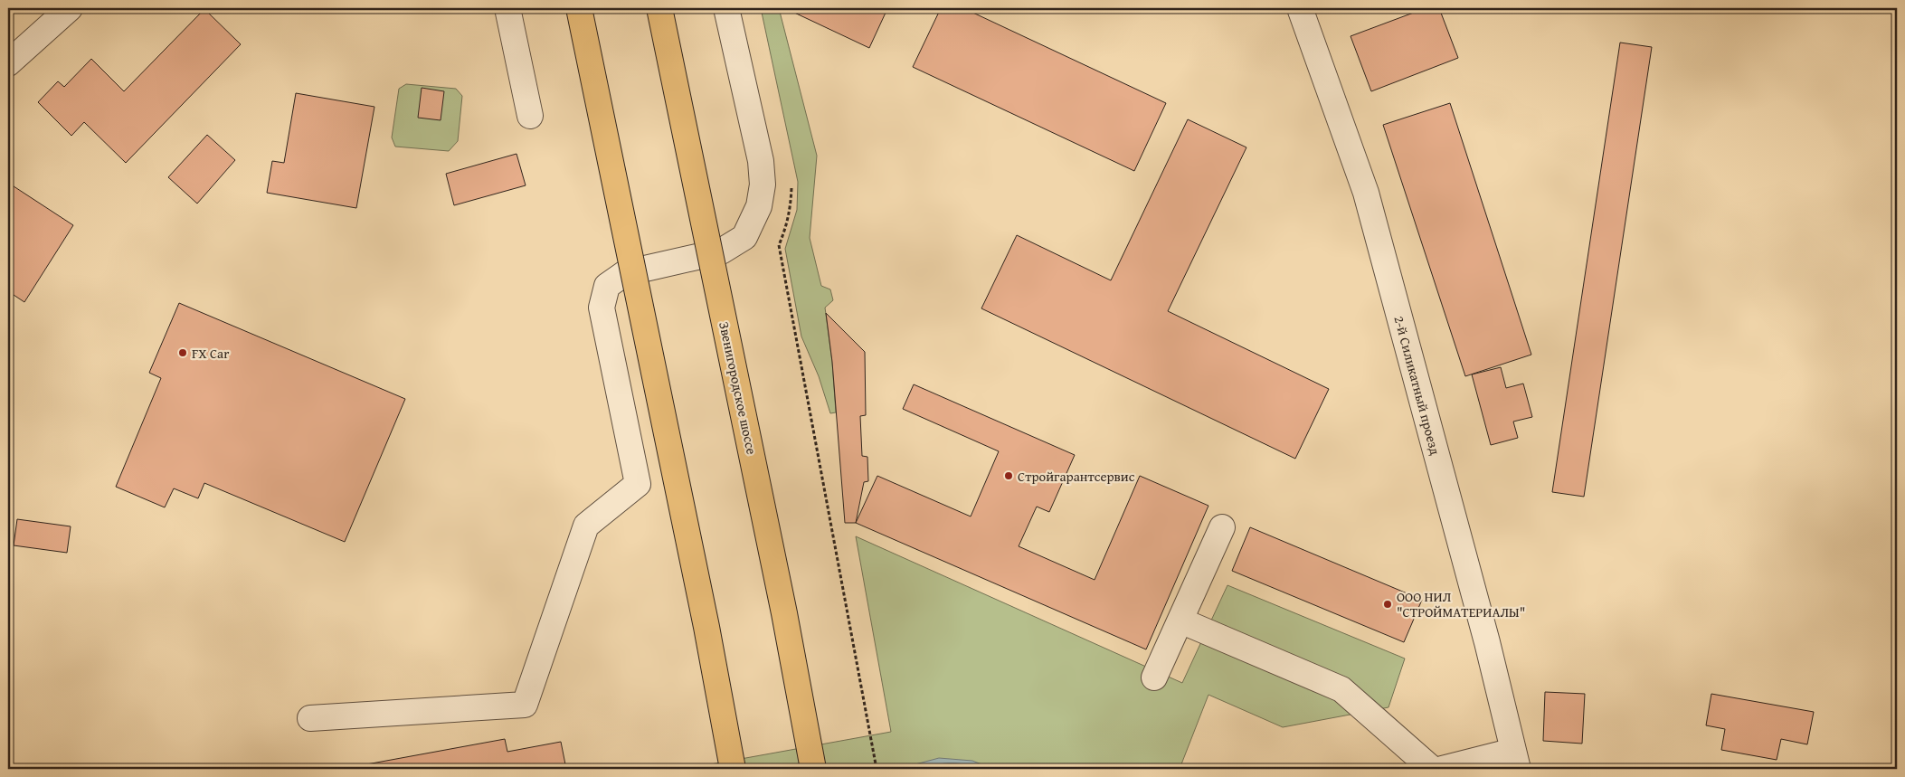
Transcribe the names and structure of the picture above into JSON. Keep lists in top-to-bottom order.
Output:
{
  "streets": {
    "main road": ["Звенигородское шоссе"],
    "street": ["2-й Силикатный проезд"]
  },
  "places": ["FX Car", "Стройгарантсервис", "ООО НИЛ \"СТРОЙМАТЕРИАЛЫ\""]
}
